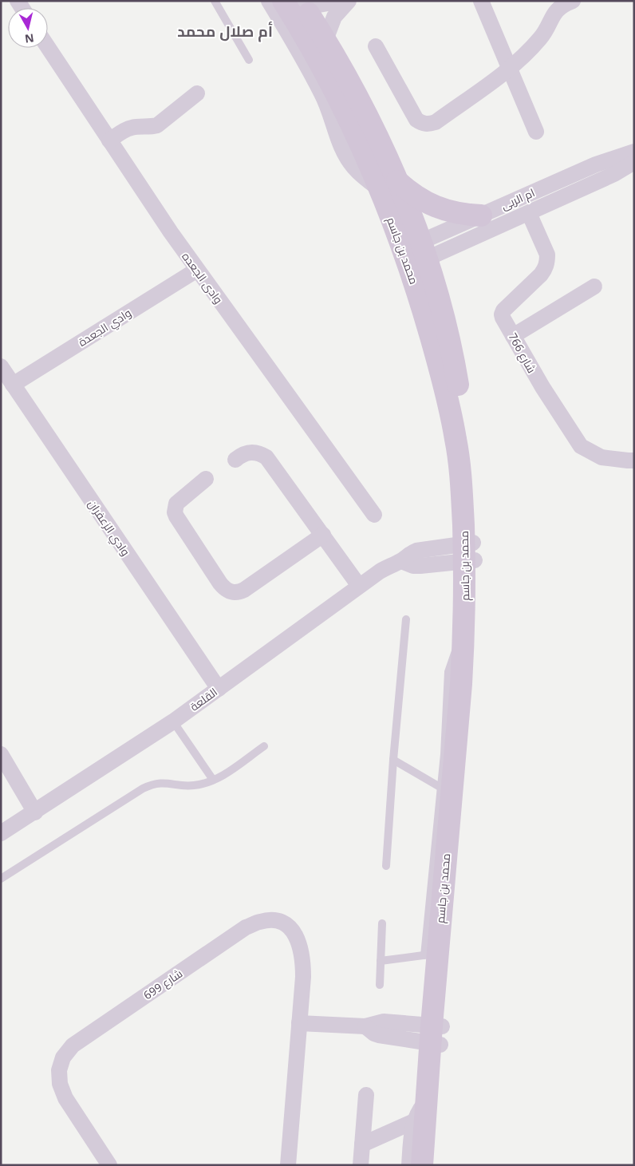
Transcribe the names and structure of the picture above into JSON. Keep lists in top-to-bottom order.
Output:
{
  "streets": {
    "street": [
      "ام الربى",
      "محمد بن جاسم",
      "وادى الجعده",
      "وادي الجعدة",
      "شارع 766",
      "وادي الزعفران",
      "القلعة",
      "شارع 699"
    ]
  },
  "crossings": [
    ["ام الربى", "محمد بن جاسم"],
    ["ام الربى", "شارع 766"],
    ["محمد بن جاسم", "القلعة"],
    ["وادى الجعده", "وادي الجعدة"],
    ["وادي الجعدة", "وادي الزعفران"],
    ["وادي الزعفران", "القلعة"]
  ],
  "districts": ["أم صلال محمد"],
  "north": "bottom"
}
